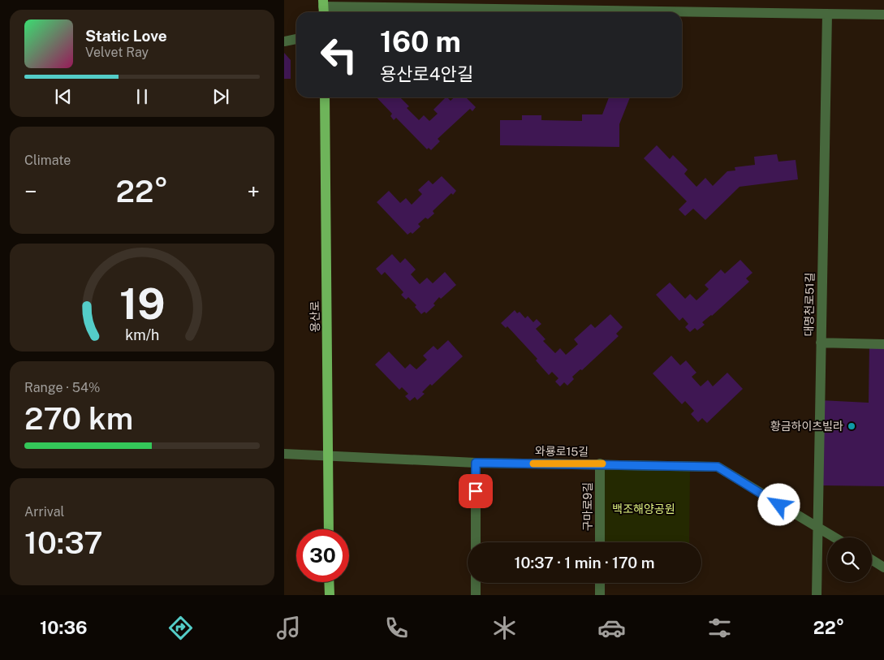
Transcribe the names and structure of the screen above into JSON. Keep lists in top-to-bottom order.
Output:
{
  "streets": {
    "main road": ["용산로"],
    "street": ["대명천로51길", "와룡로15길", "구마로9길"]
  },
  "crossings": [
    ["대명천로51길", "와룡로15길"],
    ["용산로", "와룡로15길"],
    ["와룡로15길", "구마로9길"]
  ],
  "parks": ["백조해양공원"],
  "places": ["황금하이츠빌라"],
  "page": {
    "turn": ["160 m", "용산로4안길"],
    "song": ["Static Love", "Velvet Ray"],
    "tile": [
      "Climate",
      ["Range · 54%", "270 km"],
      ["Arrival", "10:37"]
    ],
    "heat": ["−", "22°", "+"],
    "limit": "30",
    "trip": "10:37 · 1 min · 170 m",
    "tabs": ["10:36", "22°"],
    "gauge": ["19", "km/h"]
  }
}
